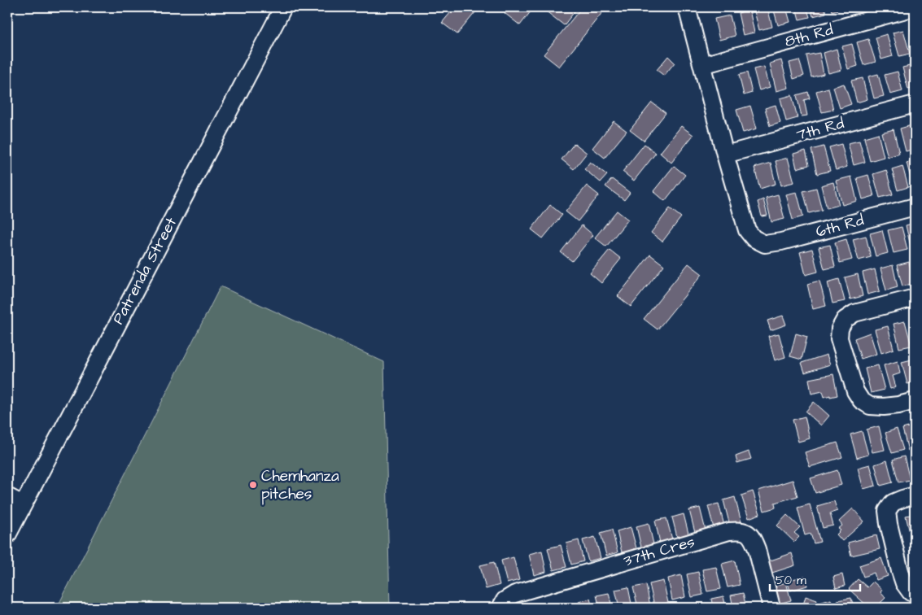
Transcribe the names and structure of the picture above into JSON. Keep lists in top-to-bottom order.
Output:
{
  "streets": {
    "street": [
      "8th Rd",
      "7th Rd",
      "6th Rd",
      "Patrenda Street",
      "37th Cres"
    ]
  },
  "crossings": [
    ["7th Rd", "6th Rd"]
  ],
  "places": ["Chemhanza pitches"],
  "scale_bar": "50 m"
}
